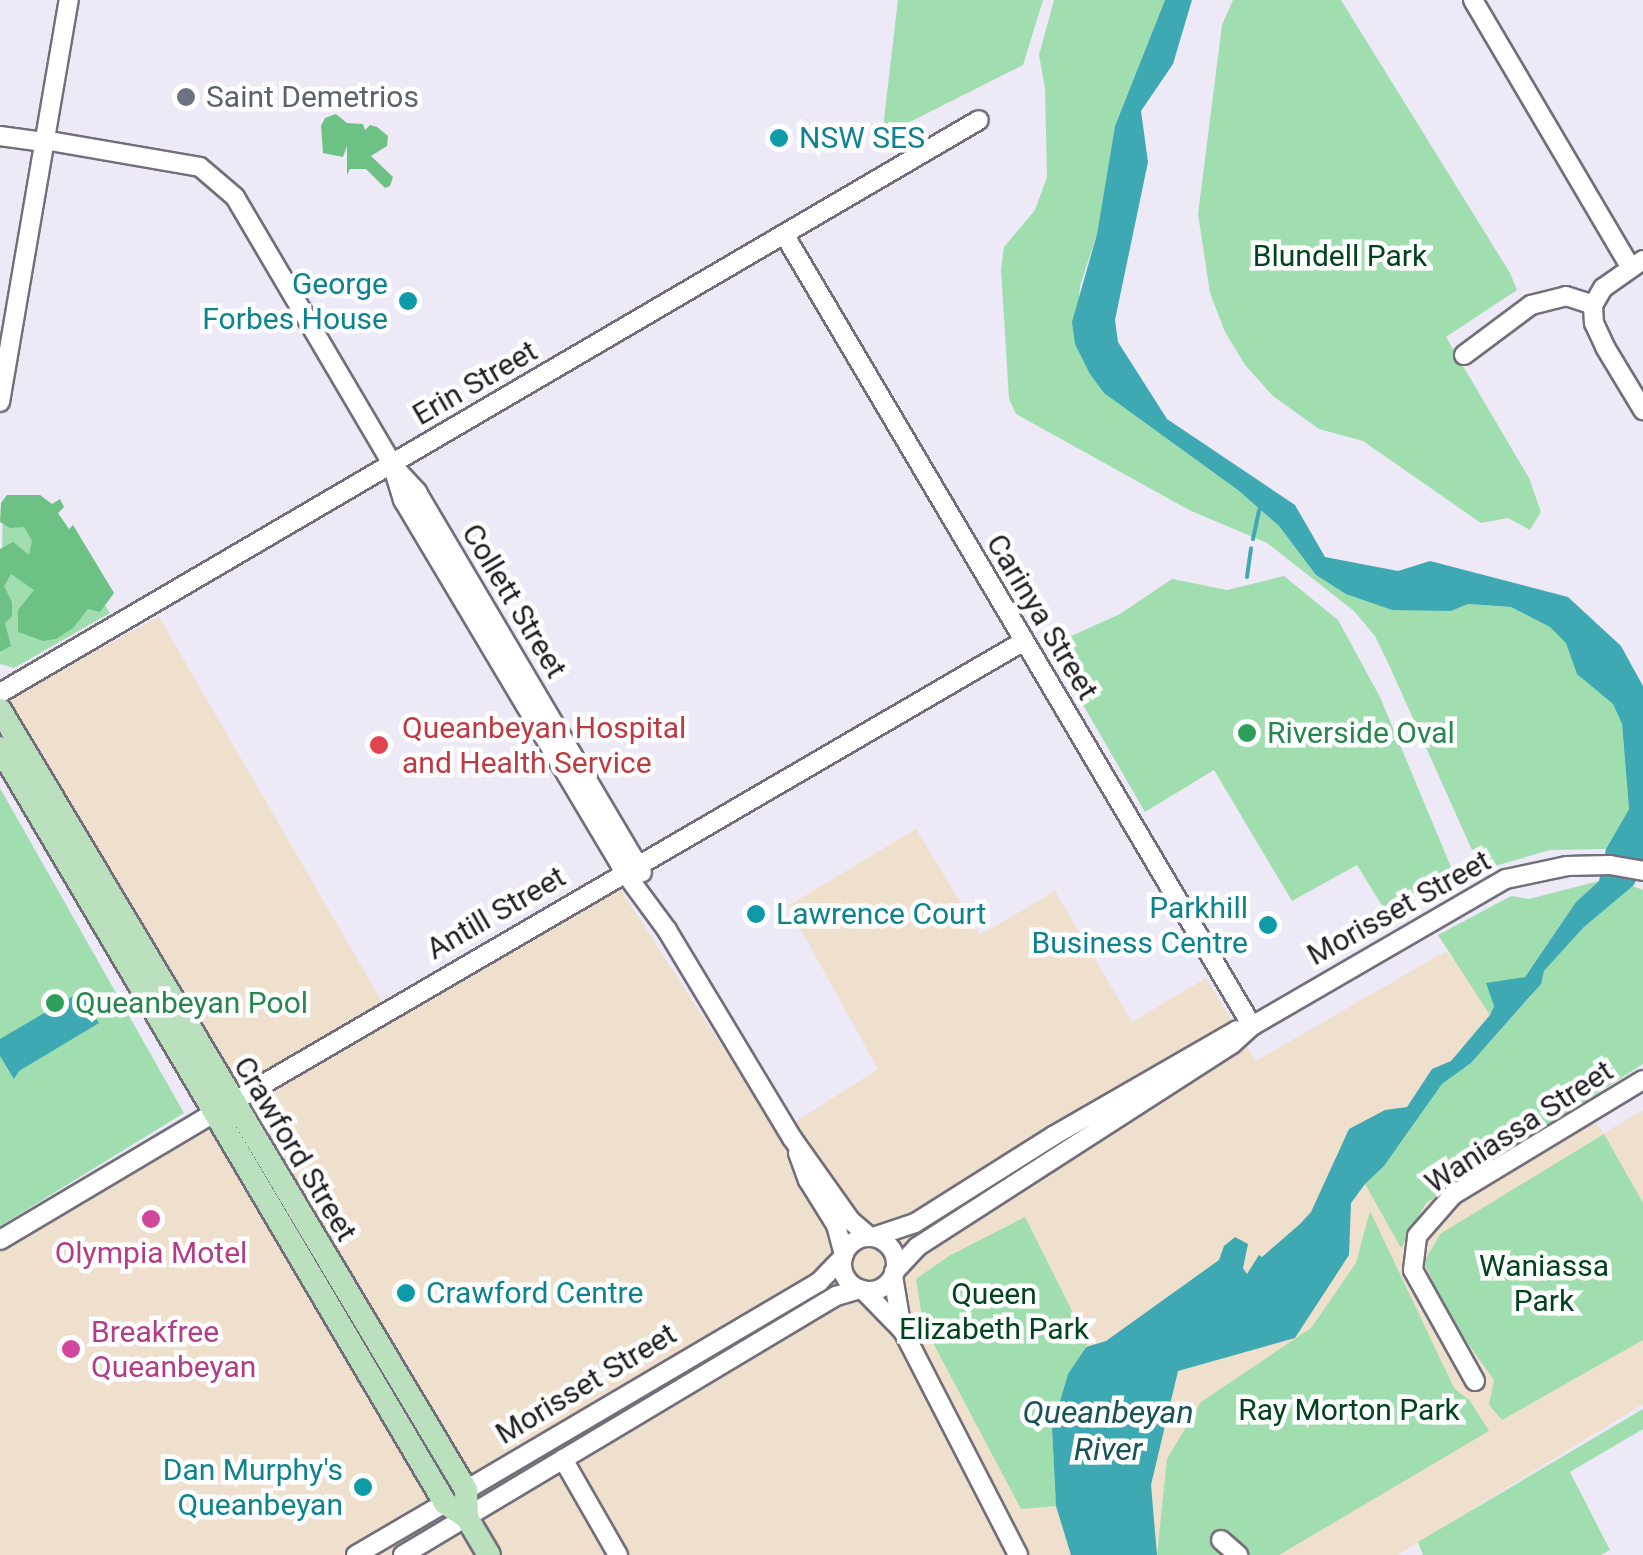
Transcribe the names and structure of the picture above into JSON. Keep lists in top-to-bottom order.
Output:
{
  "streets": {
    "main road": ["Morisset Street", "Crawford Street"],
    "street": [
      "Erin Street",
      "Collett Street",
      "Carinya Street",
      "Antill Street",
      "Waniassa Street"
    ]
  },
  "crossings": [
    ["Erin Street", "Collett Street"],
    ["Erin Street", "Carinya Street"],
    ["Collett Street", "Morisset Street"],
    ["Collett Street", "Antill Street"],
    ["Carinya Street", "Morisset Street"],
    ["Carinya Street", "Antill Street"],
    ["Morisset Street", "Crawford Street"],
    ["Antill Street", "Crawford Street"]
  ],
  "water": ["Queanbeyan River"],
  "parks": [
    "Blundell Park",
    "Waniassa Park",
    "Queen Elizabeth Park",
    "Ray Morton Park"
  ],
  "places": [
    "Saint Demetrios",
    "NSW SES",
    "George Forbes House",
    "Riverside Oval",
    "Queanbeyan Hospital and Health Service",
    "Lawrence Court",
    "Parkhill Business Centre",
    "Queanbeyan Pool",
    "Olympia Motel",
    "Crawford Centre",
    "Breakfree Queanbeyan",
    "Dan Murphy's Queanbeyan"
  ]
}
